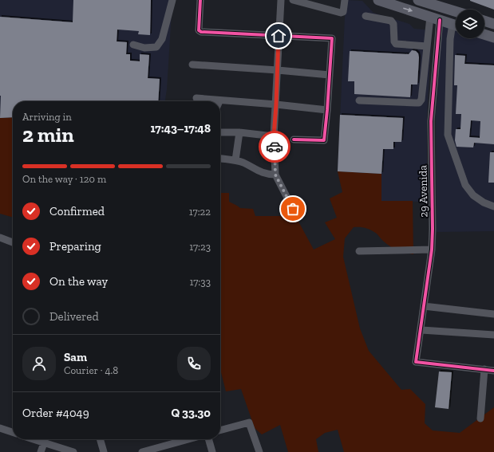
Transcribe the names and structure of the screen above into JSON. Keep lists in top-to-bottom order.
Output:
{
  "streets": {
    "street": ["29 Avenida"]
  },
  "page": {
    "heading": ["2 min", "Arriving in", "17:43–17:48"],
    "panel": [
      "Sam",
      "Courier · 4.8",
      "Order #4049",
      "Q 33.30"
    ],
    "bar": "On the way · 120 m",
    "list": [
      ["Confirmed", "17:22"],
      ["Preparing", "17:23"],
      ["On the way", "17:33"],
      "Delivered"
    ]
  }
}
